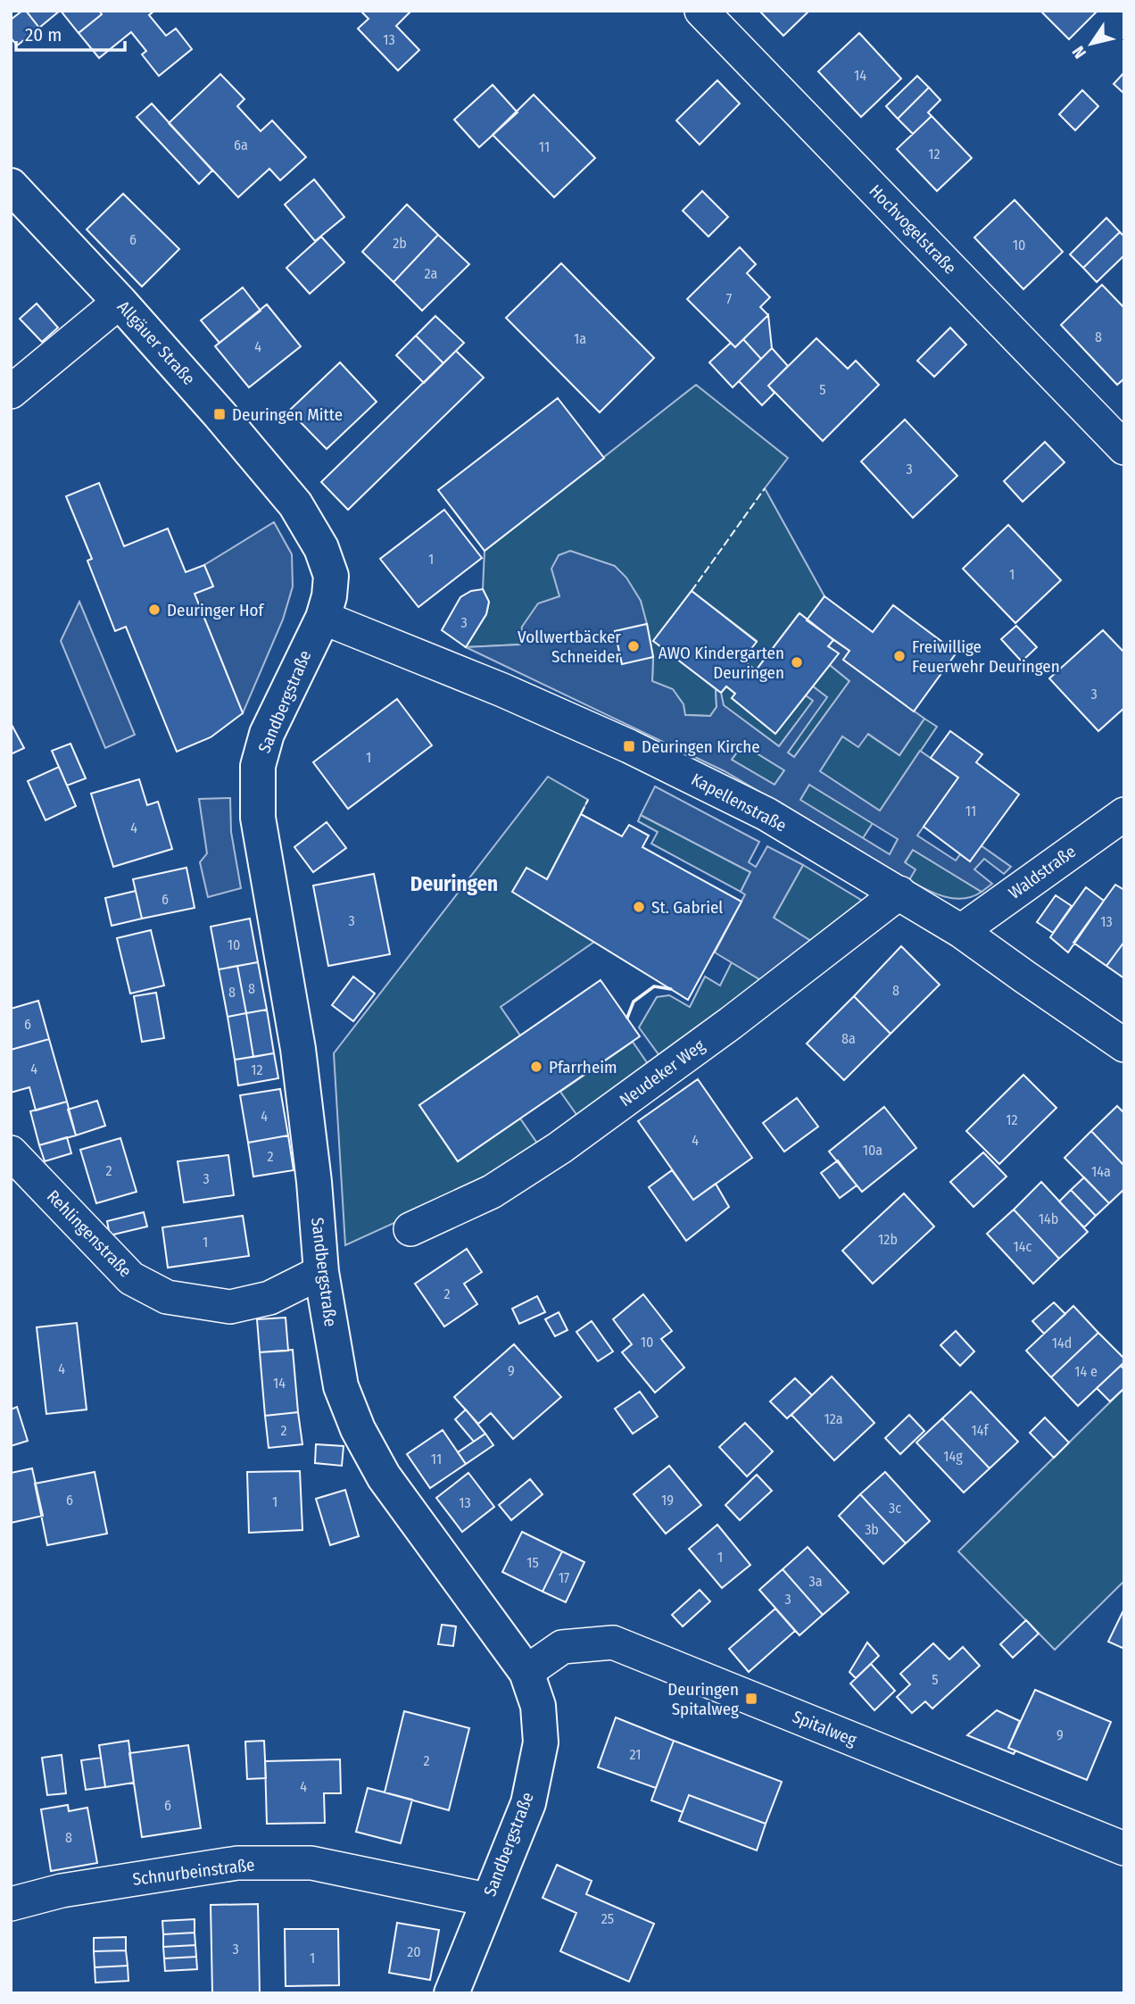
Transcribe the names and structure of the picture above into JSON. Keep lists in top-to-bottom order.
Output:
{
  "streets": {
    "street": [
      "Hochvogelstraße",
      "Allgäuer Straße",
      "Sandbergstraße",
      "Kapellenstraße",
      "Waldstraße",
      "Neudeker Weg",
      "Rehlingenstraße",
      "Spitalweg",
      "Schnurbeinstraße"
    ]
  },
  "crossings": [
    ["Allgäuer Straße", "Sandbergstraße"],
    ["Sandbergstraße", "Kapellenstraße"],
    ["Sandbergstraße", "Rehlingenstraße"],
    ["Sandbergstraße", "Spitalweg"],
    ["Sandbergstraße", "Schnurbeinstraße"],
    ["Kapellenstraße", "Waldstraße"],
    ["Kapellenstraße", "Neudeker Weg"]
  ],
  "districts": ["Deuringen"],
  "places": {
    "transit": ["Deuringen Mitte", "Deuringen Kirche", "Deuringen Spitalweg"],
    "other": [
      "Deuringer Hof",
      "Vollwertbäcker Schneider",
      "Freiwillige Feuerwehr Deuringen",
      "AWO Kindergarten Deuringen",
      "St. Gabriel",
      "Pfarrheim"
    ]
  },
  "house_numbers": [
    "13",
    "14",
    "6a",
    "11",
    "12",
    "6",
    "2b",
    "10",
    "2a",
    "7",
    "8",
    "1a",
    "4",
    "5",
    "3",
    "1",
    "1",
    "3",
    "3",
    "1",
    "11",
    "4",
    "6",
    "3",
    "13",
    "10",
    "8",
    "8",
    "8",
    "6",
    "8a",
    "4",
    "12",
    "4",
    "12",
    "4",
    "10a",
    "2",
    "2",
    "14a",
    "3",
    "14b",
    "12b",
    "1",
    "14c",
    "2",
    "10",
    "14d",
    "4",
    "9",
    "14 e",
    "14",
    "12a",
    "2",
    "14f",
    "14g",
    "11",
    "6",
    "19",
    "1",
    "13",
    "3c",
    "3b",
    "1",
    "15",
    "17",
    "3a",
    "3",
    "5",
    "9",
    "21",
    "2",
    "4",
    "6",
    "8",
    "25",
    "3",
    "20",
    "1"
  ],
  "scale_bar": "20 m",
  "north": "bottom left"
}
